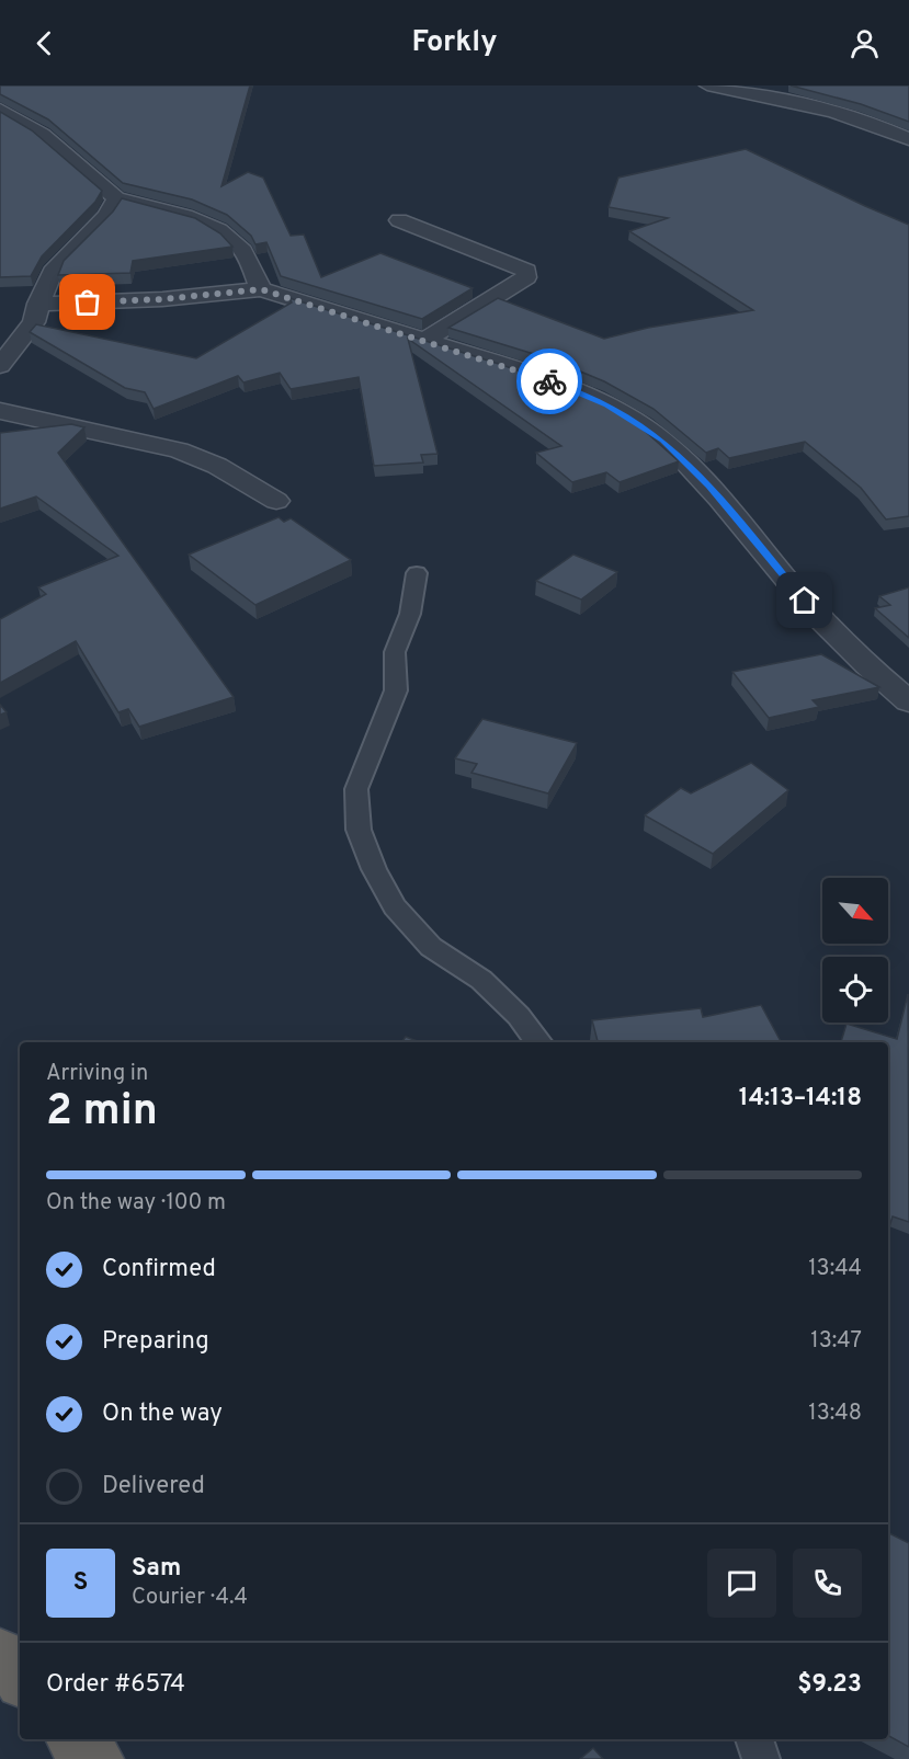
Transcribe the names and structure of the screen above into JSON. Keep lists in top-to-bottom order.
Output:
{
  "north": "bottom right",
  "page": {
    "header": "Forkly",
    "heading": ["2 min", "Arriving in", "14:13–14:18"],
    "panel": [
      "Sam",
      "Courier · 4.4",
      "Order #6574",
      "$9.23"
    ],
    "bar": "On the way · 100 m",
    "list": [
      ["Confirmed", "13:44"],
      ["Preparing", "13:47"],
      ["On the way", "13:48"],
      "Delivered"
    ],
    "round": "S"
  }
}
